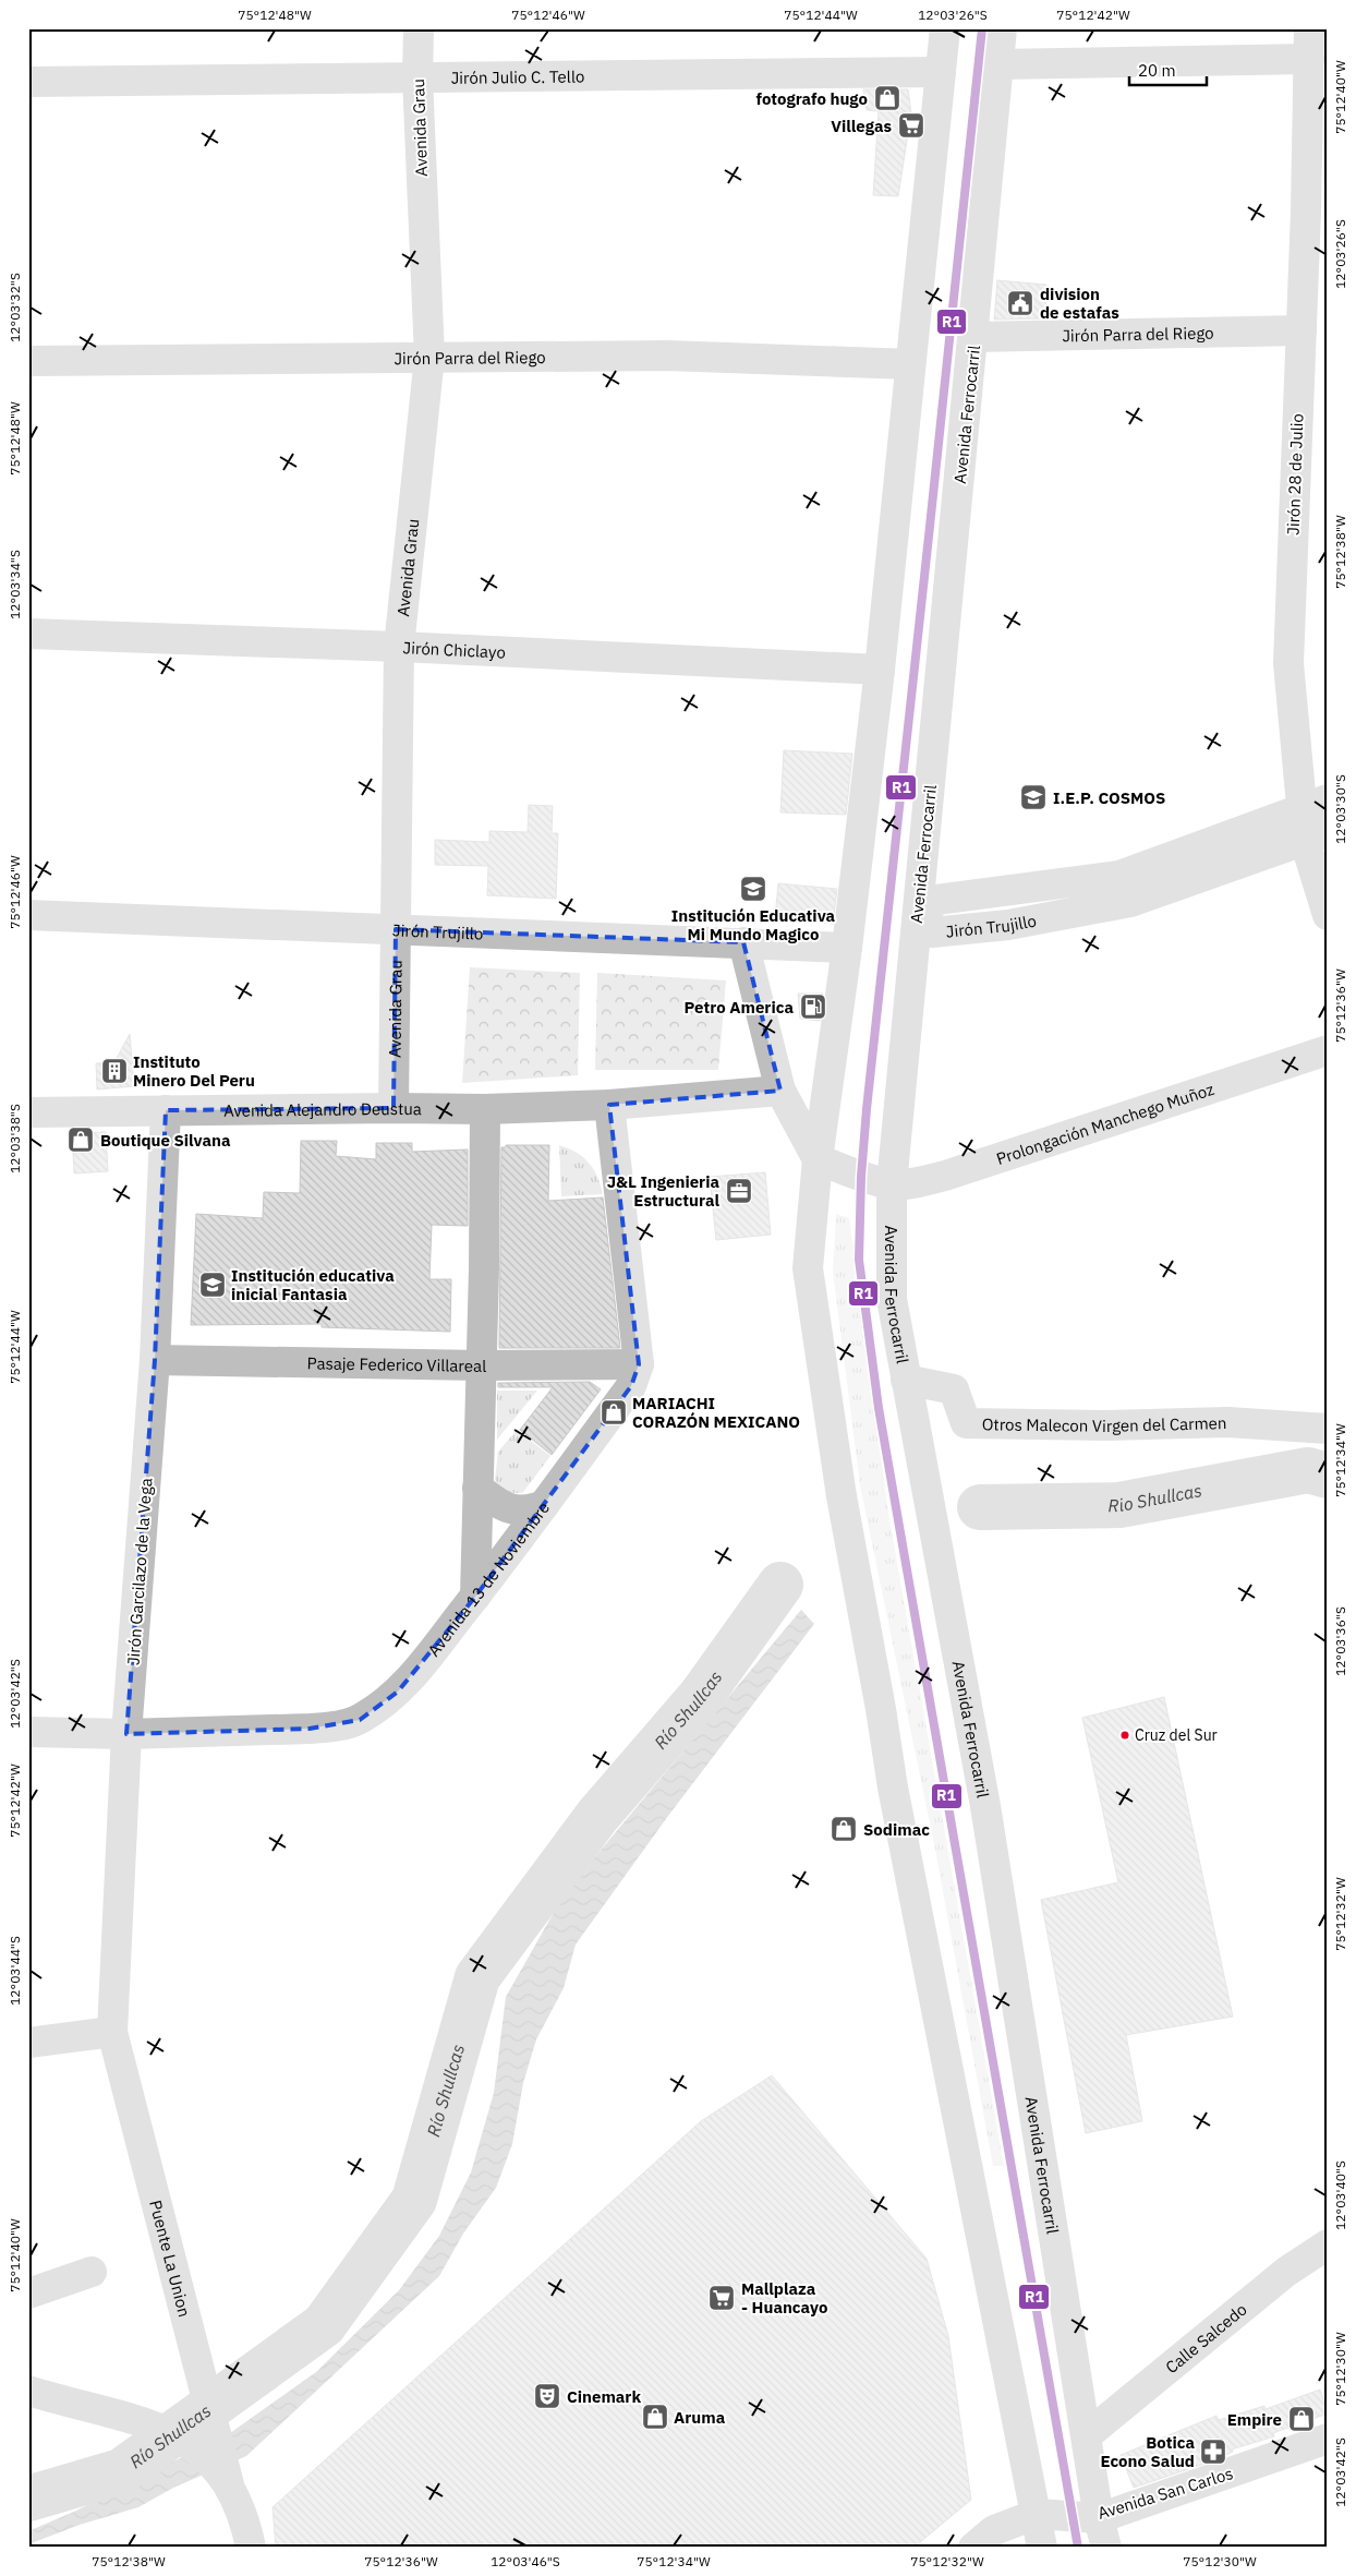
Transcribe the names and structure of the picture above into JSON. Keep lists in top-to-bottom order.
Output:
{
  "streets": {
    "street": [
      "Jirón Julio C. Tello",
      "Avenida Grau",
      "Jirón Parra del Riego",
      "Avenida Ferrocarril",
      "Jirón 28 de Julio",
      "Jirón Chiclayo",
      "Jirón Trujillo",
      "Avenida Alejandro Deustua",
      "Prolongación Manchego Muñoz",
      "Pasaje Federico Villareal",
      "Otros Malecon Virgen del Carmen",
      "Jirón Garcilazo de la Vega",
      "Avenida 13 de Noviembre",
      "Puente La Union",
      "Calle Salcedo",
      "Avenida San Carlos"
    ]
  },
  "crossings": [
    ["Jirón Julio C. Tello", "Avenida Grau"],
    ["Avenida Grau", "Jirón Parra del Riego"],
    ["Avenida Grau", "Jirón Chiclayo"],
    ["Avenida Grau", "Jirón Trujillo"],
    ["Avenida Grau", "Avenida Alejandro Deustua"],
    ["Jirón Parra del Riego", "Avenida Ferrocarril"],
    ["Jirón Parra del Riego", "Jirón 28 de Julio"],
    ["Avenida Ferrocarril", "Jirón Trujillo"],
    ["Avenida Ferrocarril", "Prolongación Manchego Muñoz"],
    ["Avenida Ferrocarril", "Otros Malecon Virgen del Carmen"],
    ["Avenida Ferrocarril", "Calle Salcedo"],
    ["Avenida Ferrocarril", "Avenida San Carlos"],
    ["Jirón 28 de Julio", "Jirón Trujillo"],
    ["Avenida Alejandro Deustua", "Jirón Garcilazo de la Vega"],
    ["Avenida Alejandro Deustua", "Avenida 13 de Noviembre"],
    ["Pasaje Federico Villareal", "Jirón Garcilazo de la Vega"],
    ["Pasaje Federico Villareal", "Avenida 13 de Noviembre"],
    ["Jirón Garcilazo de la Vega", "Avenida 13 de Noviembre"],
    ["Jirón Garcilazo de la Vega", "Puente La Union"]
  ],
  "water": ["Rio Shullcas", "Río Shullcas"],
  "places": {
    "shop": [
      "fotografo hugo",
      "Boutique Silvana",
      "MARIACHI CORAZÓN MEXICANO",
      "Sodimac",
      "Aruma",
      "Empire"
    ],
    "supermarket": ["Villegas", "Mallplaza - Huancayo"],
    "public building": ["division de estafas"],
    "school or university": ["I.E.P. COSMOS", "Institución Educativa Mi Mundo Magico", "Institución educativa inicial Fantasia"],
    "fuel station": ["Petro America"],
    "building": ["Instituto Minero Del Peru"],
    "office": ["J&L Ingenieria Estructural"],
    "other": ["Cruz del Sur"],
    "theatre": ["Cinemark"],
    "pharmacy": ["Botica Econo Salud"]
  },
  "lines": ["transit line R1"],
  "scale_bar": "20 m",
  "coordinates": [
    "75°12'48\"W",
    "75°12'46\"W",
    "75°12'44\"W",
    "12°03'26\"S",
    "75°12'42\"W",
    "75°12'40\"W",
    "12°03'32\"S",
    "75°12'38\"W",
    "12°03'34\"S",
    "12°03'30\"S",
    "75°12'36\"W",
    "12°03'38\"S",
    "75°12'34\"W",
    "12°03'36\"S",
    "12°03'42\"S",
    "75°12'32\"W",
    "12°03'44\"S",
    "12°03'40\"S",
    "75°12'30\"W",
    "12°03'46\"S"
  ]
}
